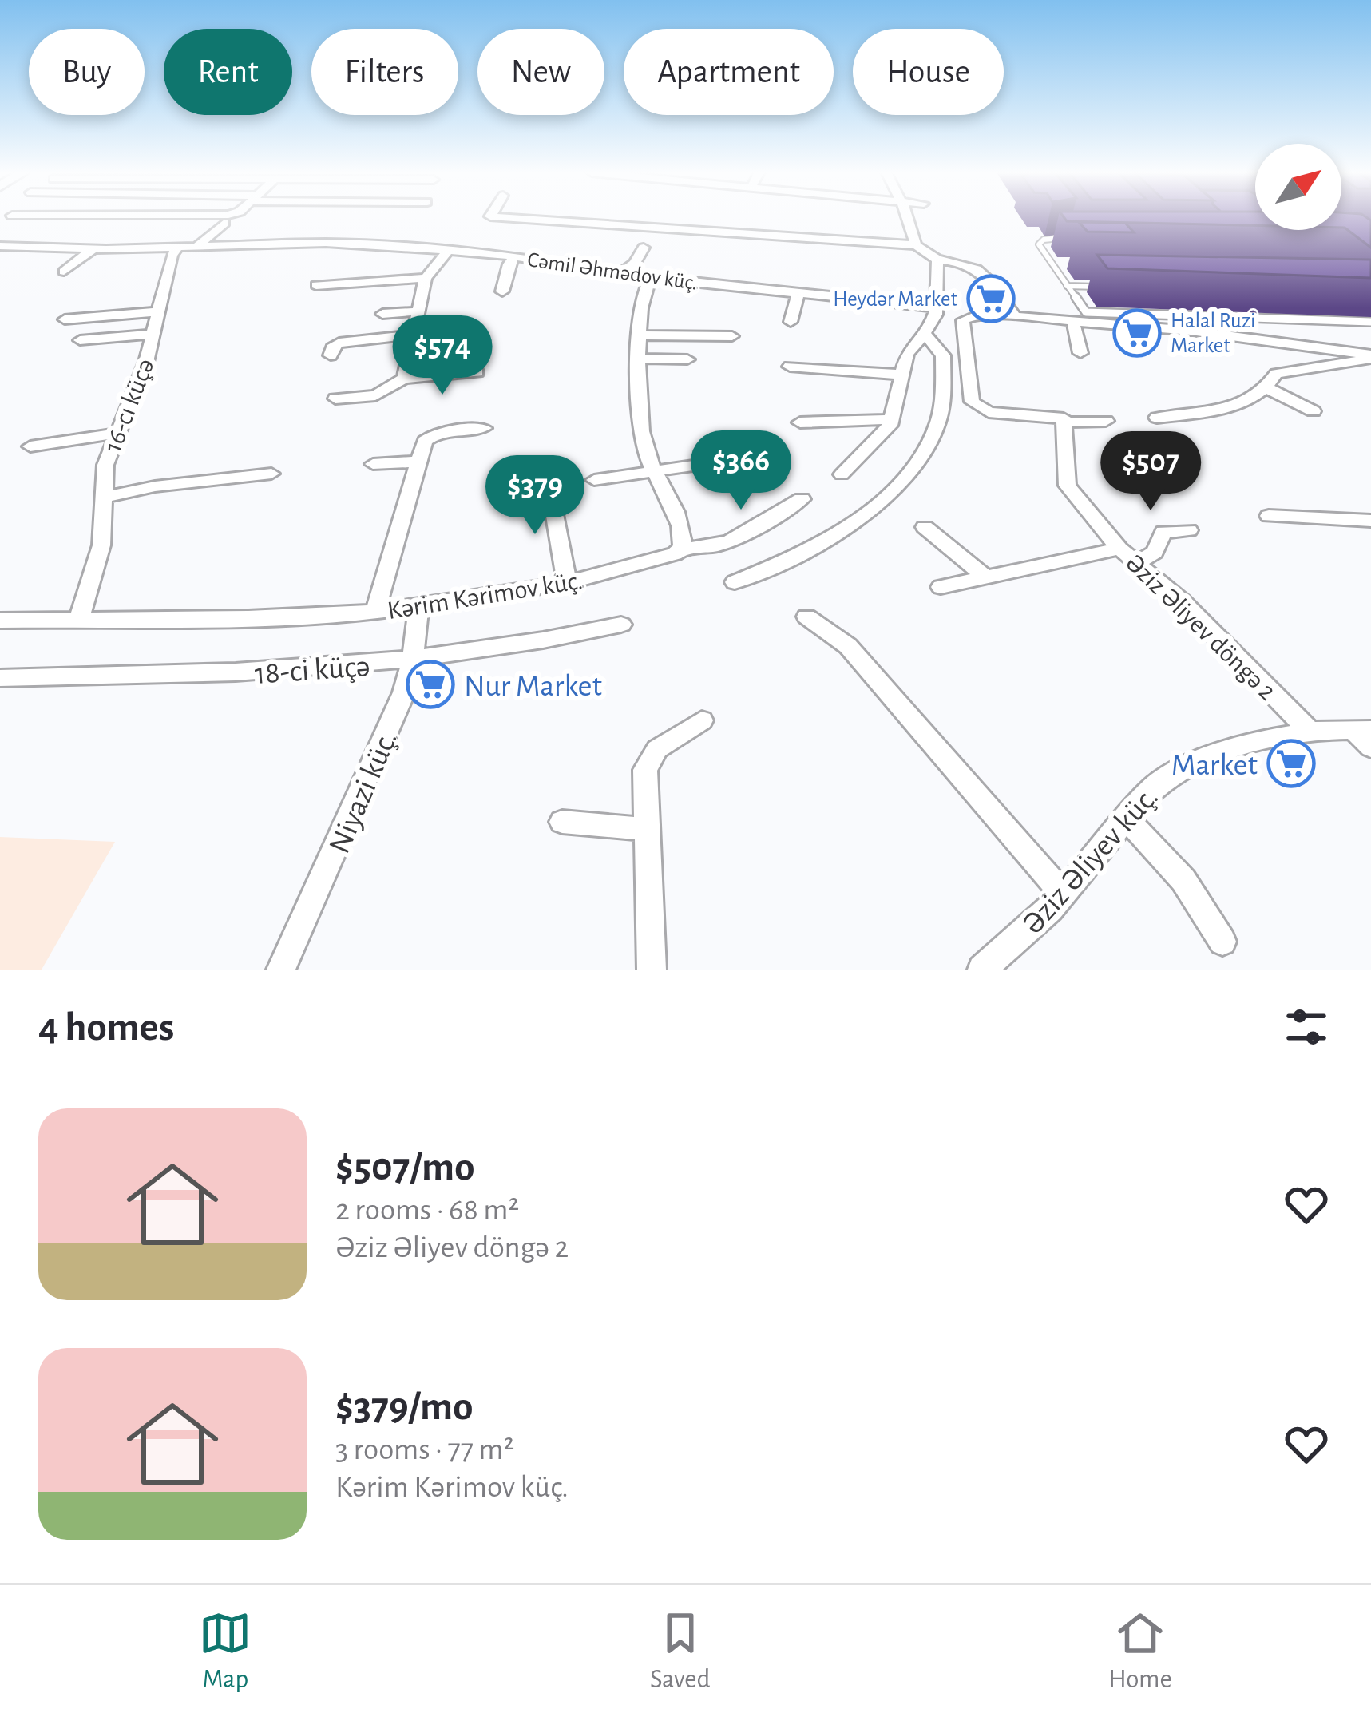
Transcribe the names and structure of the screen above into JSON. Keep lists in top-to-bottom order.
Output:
{
  "streets": {
    "street": [
      "Cəmil Əhmədov küç.",
      "16-cı küçə",
      "Kərim Kərimov küç.",
      "Əziz Əliyev döngə 2",
      "18-ci küçə",
      "Niyazi küç.",
      "Əziz Əliyev küç."
    ]
  },
  "crossings": [
    ["Cəmil Əhmədov küç.", "16-cı küçə"],
    ["16-cı küçə", "Kərim Kərimov küç."],
    ["Kərim Kərimov küç.", "Niyazi küç."],
    ["Əziz Əliyev döngə 2", "Əziz Əliyev küç."],
    ["18-ci küçə", "Niyazi küç."]
  ],
  "places": {
    "supermarket": [
      "Heydər Market",
      "Halal Ruzi Market",
      "Nur Market",
      "Market"
    ]
  },
  "north": "top right",
  "page": {
    "chip": [
      "Buy",
      "Rent",
      "Filters",
      "New",
      "Apartment",
      "House"
    ],
    "price": [
      "$574",
      "$366",
      "$507",
      "$379"
    ],
    "heading": "4 homes",
    "list": [
      {
        "name": "$507/mo",
        "note": "2 rooms · 68 m² · Əziz Əliyev döngə 2"
      },
      {
        "name": "$379/mo",
        "note": "3 rooms · 77 m² · Kərim Kərimov küç."
      }
    ],
    "tabs": ["Map", "Saved", "Home"]
  }
}
